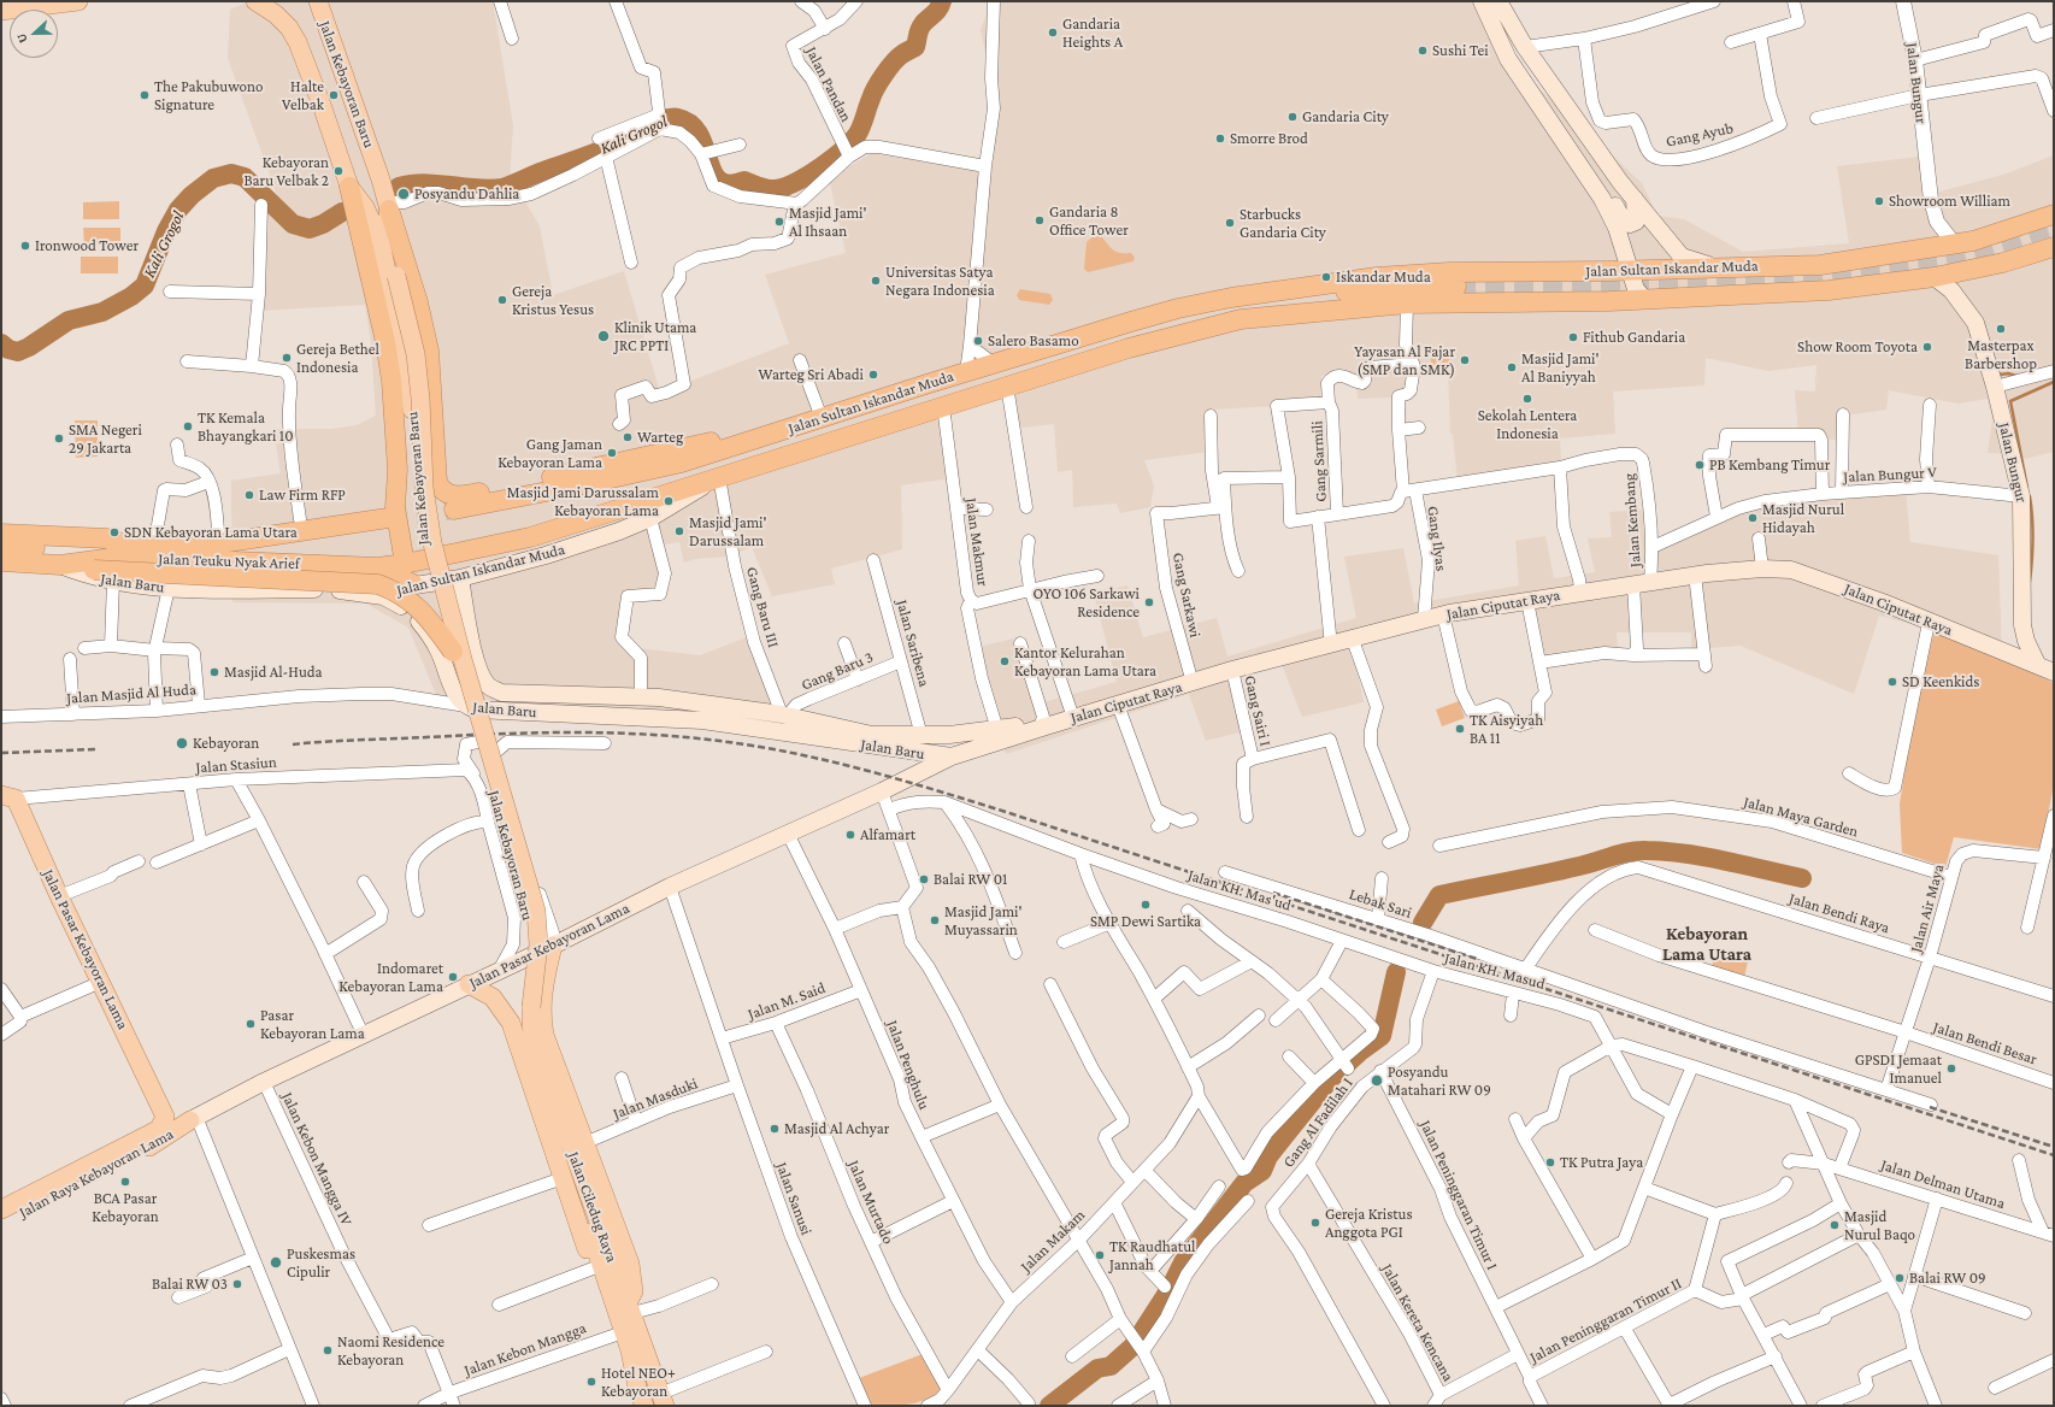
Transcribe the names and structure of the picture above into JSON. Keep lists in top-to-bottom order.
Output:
{
  "streets": {
    "highway": ["Jalan Sultan Iskandar Muda", "Jalan Teuku Nyak Arief"],
    "main road": [
      "Jalan Bungur",
      "Jalan Kebayoran Baru",
      "Jalan Baru",
      "Jalan Ciputat Raya",
      "Jalan Pasar Kebayoran Lama",
      "Jalan Raya Kebayoran Lama",
      "Jalan Ciledug Raya"
    ],
    "street": [
      "Jalan Pandan",
      "Gang Ayub",
      "Gang Sarmili",
      "Jalan Bungur V",
      "Jalan Kembang",
      "Gang Ilyas",
      "Jalan Makmur",
      "Gang Sarkawi",
      "Gang Baru III",
      "Jalan Saribena",
      "Gang Baru 3",
      "Jalan Masjid Al Huda",
      "Gang Sairi I",
      "Jalan Stasiun",
      "Jalan Maya Garden",
      "Jalan KH. Mas'ud",
      "Lebak Sari",
      "Jalan Air Maya",
      "Jalan Bendi Raya",
      "Jalan KH. Masud",
      "Jalan M. Said",
      "Jalan Bendi Besar",
      "Jalan Penghulu",
      "Jalan Masduki",
      "Gang Al Fadilah I",
      "Jalan Kebon Mangga IV",
      "Jalan Delman Utama",
      "Jalan Peninggaran Timur I",
      "Jalan Sanusi",
      "Jalan Murtado",
      "Jalan Makam",
      "Jalan Peninggaran Timur II",
      "Jalan Kereta Kencana",
      "Jalan Kebon Mangga"
    ]
  },
  "crossings": [
    ["Jalan Bungur", "Jalan Sultan Iskandar Muda"],
    ["Jalan Bungur", "Jalan Bungur V"],
    ["Jalan Bungur", "Jalan Ciputat Raya"],
    ["Jalan Kebayoran Baru", "Jalan Baru"],
    ["Jalan Kebayoran Baru", "Jalan Ciledug Raya"],
    ["Jalan Sultan Iskandar Muda", "Jalan Makmur"],
    ["Jalan Sultan Iskandar Muda", "Jalan Teuku Nyak Arief"],
    ["Jalan Sultan Iskandar Muda", "Jalan Baru"],
    ["Jalan Sultan Iskandar Muda", "Gang Baru III"],
    ["Gang Sarmili", "Gang Ilyas"],
    ["Gang Sarmili", "Jalan Ciputat Raya"],
    ["Jalan Bungur V", "Jalan Kembang"],
    ["Jalan Kembang", "Gang Ilyas"],
    ["Jalan Kembang", "Jalan Ciputat Raya"],
    ["Gang Ilyas", "Jalan Ciputat Raya"],
    ["Jalan Teuku Nyak Arief", "Jalan Baru"],
    ["Jalan Baru", "Jalan Ciputat Raya"],
    ["Jalan Baru", "Gang Baru III"],
    ["Jalan Baru", "Jalan Saribena"],
    ["Jalan Baru", "Gang Baru 3"],
    ["Jalan Baru", "Jalan Masjid Al Huda"],
    ["Jalan Baru", "Jalan Pasar Kebayoran Lama"],
    ["Gang Sarkawi", "Jalan Ciputat Raya"],
    ["Jalan Ciputat Raya", "Gang Sairi I"],
    ["Jalan Ciputat Raya", "Jalan Pasar Kebayoran Lama"],
    ["Gang Baru III", "Gang Baru 3"],
    ["Jalan Saribena", "Gang Baru 3"],
    ["Jalan Stasiun", "Jalan Pasar Kebayoran Lama"],
    ["Jalan Maya Garden", "Jalan Air Maya"],
    ["Jalan KH. Mas'ud", "Jalan KH. Masud"],
    ["Lebak Sari", "Jalan Air Maya"],
    ["Lebak Sari", "Jalan Bendi Raya"],
    ["Jalan Air Maya", "Jalan Bendi Raya"],
    ["Jalan Air Maya", "Jalan Bendi Besar"],
    ["Jalan Pasar Kebayoran Lama", "Jalan Penghulu"],
    ["Jalan Pasar Kebayoran Lama", "Jalan Kebon Mangga IV"],
    ["Jalan Pasar Kebayoran Lama", "Jalan Raya Kebayoran Lama"],
    ["Jalan Pasar Kebayoran Lama", "Jalan Sanusi"],
    ["Jalan KH. Masud", "Gang Al Fadilah I"],
    ["Jalan M. Said", "Jalan Penghulu"],
    ["Jalan M. Said", "Jalan Sanusi"],
    ["Jalan M. Said", "Jalan Murtado"],
    ["Jalan Penghulu", "Jalan Makam"],
    ["Jalan Masduki", "Jalan Sanusi"],
    ["Gang Al Fadilah I", "Jalan Peninggaran Timur I"],
    ["Gang Al Fadilah I", "Jalan Kereta Kencana"],
    ["Jalan Kebon Mangga IV", "Jalan Kebon Mangga"],
    ["Jalan Peninggaran Timur I", "Jalan Peninggaran Timur II"],
    ["Jalan Peninggaran Timur I", "Jalan Kereta Kencana"],
    ["Jalan Murtado", "Jalan Makam"],
    ["Jalan Ciledug Raya", "Jalan Kebon Mangga"]
  ],
  "districts": ["Kebayoran Lama Utara"],
  "water": ["Kali Grogol"],
  "places": [
    "Gandaria Heights A",
    "Sushi Tei",
    "The Pakubuwono Signature",
    "Halte Velbak",
    "Gandaria City",
    "Smorre Brod",
    "Kebayoran Baru Velbak 2",
    "Posyandu Dahlia",
    "Showroom William",
    "Gandaria 8 Office Tower",
    "Masjid Jami' Al Ihsaan",
    "Starbucks Gandaria City",
    "Ironwood Tower",
    "Iskandar Muda",
    "Universitas Satya Negara Indonesia",
    "Gereja Kristus Yesus",
    "Masterpax Barbershop",
    "Klinik Utama JRC PPTI",
    "Fithub Gandaria",
    "Salero Basamo",
    "Show Room Toyota",
    "Gereja Bethel Indonesia",
    "Yayasan Al Fajar (SMP dan SMK)",
    "Masjid Jami' Al Baniyyah",
    "Warteg Sri Abadi",
    "Sekolah Lentera Indonesia",
    "TK Kemala Bhayangkari 10",
    "Warteg",
    "SMA Negeri 29 Jakarta",
    "Gang Jaman Kebayoran Lama",
    "PB Kembang Timur",
    "Law Firm RFP",
    "Masjid Jami Darussalam Kebayoran Lama",
    "Masjid Nurul Hidayah",
    "Masjid Jami' Darussalam",
    "SDN Kebayoran Lama Utara",
    "OYO 106 Sarkawi Residence",
    "Kantor Kelurahan Kebayoran Lama Utara",
    "Masjid Al-Huda",
    "SD Keenkids",
    "TK Aisyiyah BA 11",
    "Kebayoran",
    "Alfamart",
    "Balai RW 01",
    "SMP Dewi Sartika",
    "Masjid Jami' Muyassarin",
    "Indomaret Kebayoran Lama",
    "Pasar Kebayoran Lama",
    "GPSDI Jemaat Imanuel",
    "Posyandu Matahari RW 09",
    "Masjid Al Achyar",
    "TK Putra Jaya",
    "BCA Pasar Kebayoran",
    "Gereja Kristus Anggota PGI",
    "Masjid Nurul Baqo",
    "TK Raudhatul Jannah",
    "Puskesmas Cipulir",
    "Balai RW 09",
    "Balai RW 03",
    "Naomi Residence Kebayoran",
    "Hotel NEO+ Kebayoran"
  ],
  "north": "left"
}
